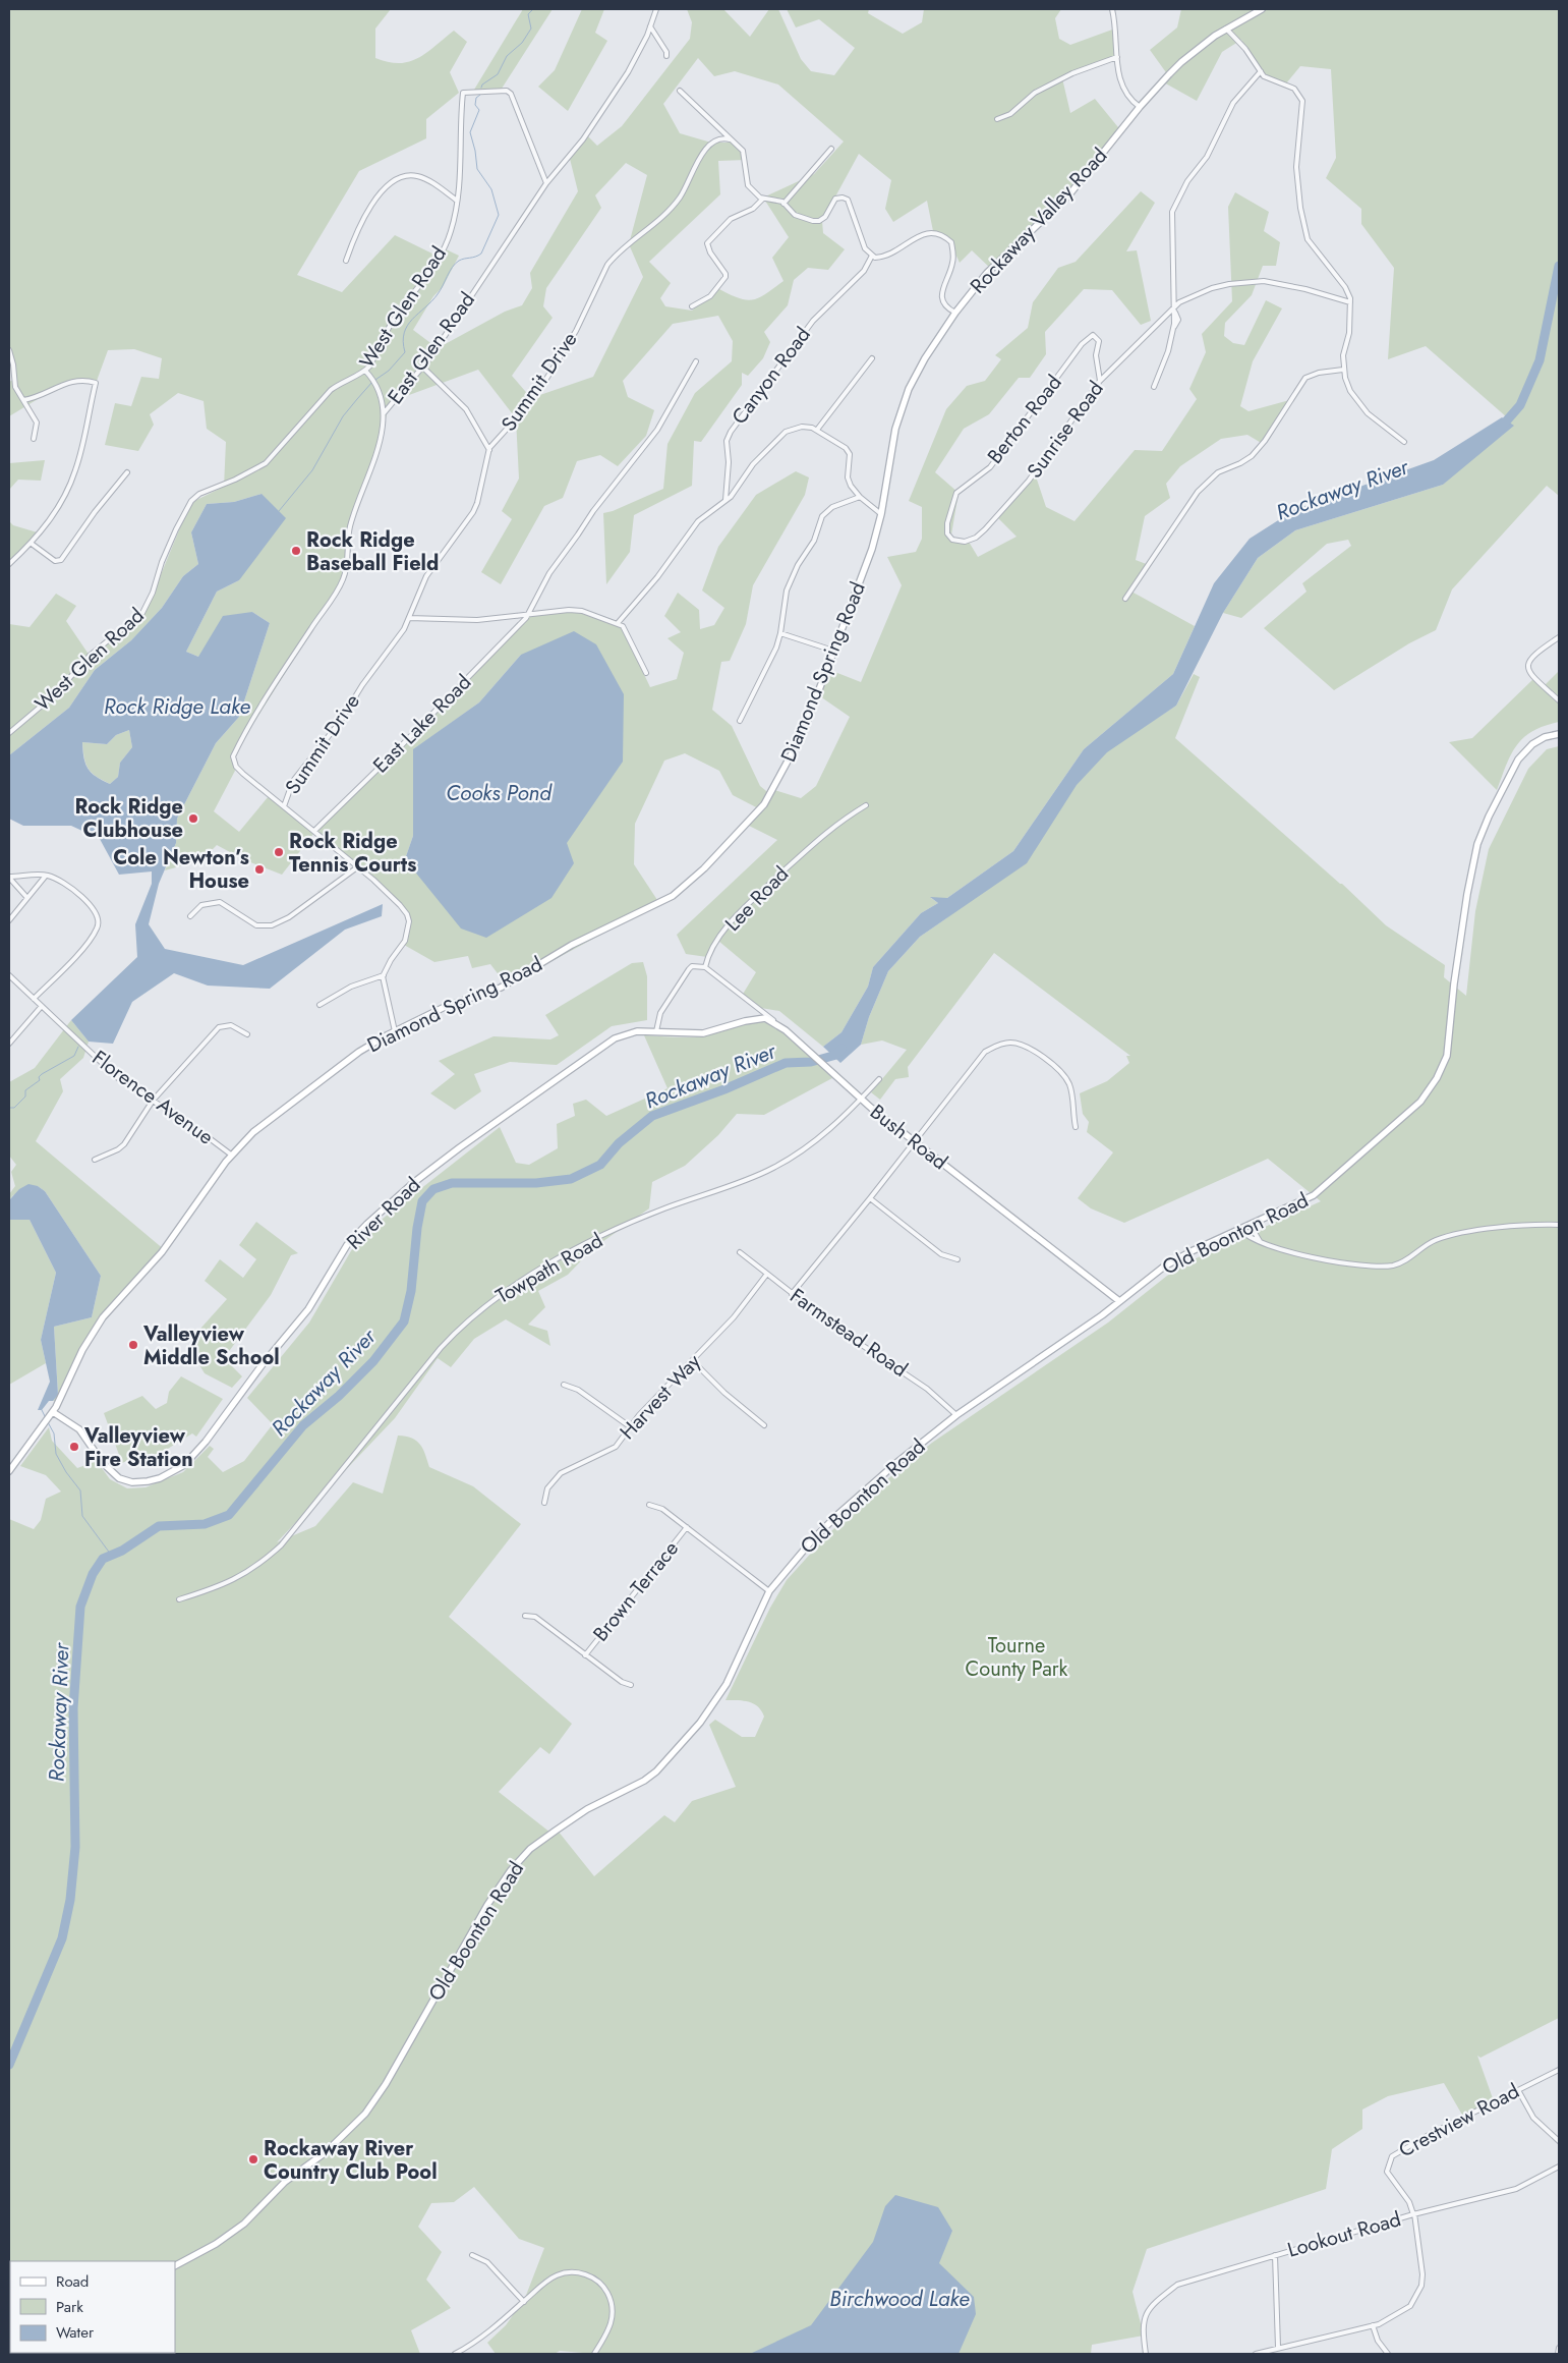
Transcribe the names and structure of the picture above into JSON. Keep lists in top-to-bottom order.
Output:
{
  "streets": {
    "street": [
      "Rockaway Valley Road",
      "West Glen Road",
      "East Glen Road",
      "Canyon Road",
      "Summit Drive",
      "Berton Road",
      "Sunrise Road",
      "Diamond Spring Road",
      "East Lake Road",
      "Lee Road",
      "Florence Avenue",
      "Bush Road",
      "River Road",
      "Old Boonton Road",
      "Towpath Road",
      "Farmstead Road",
      "Harvest Way",
      "Brown Terrace",
      "Crestview Road",
      "Lookout Road"
    ]
  },
  "crossings": [
    ["Rockaway Valley Road", "Diamond Spring Road"],
    ["West Glen Road", "East Glen Road"],
    ["East Glen Road", "Summit Drive"],
    ["Berton Road", "Sunrise Road"],
    ["Diamond Spring Road", "Florence Avenue"],
    ["Diamond Spring Road", "River Road"],
    ["Lee Road", "Bush Road"],
    ["Bush Road", "River Road"],
    ["Bush Road", "Old Boonton Road"],
    ["Bush Road", "Towpath Road"],
    ["Old Boonton Road", "Farmstead Road"],
    ["Farmstead Road", "Harvest Way"],
    ["Crestview Road", "Lookout Road"]
  ],
  "water": [
    "Rockaway River",
    "Rock Ridge Lake",
    "Cooks Pond",
    "Birchwood Lake"
  ],
  "parks": ["Tourne County Park"],
  "places": [
    "Rock Ridge Baseball Field",
    "Rock Ridge Clubhouse",
    "Rock Ridge Tennis Courts",
    "Cole Newton’s House",
    "Valleyview Middle School",
    "Valleyview Fire Station",
    "Rockaway River Country Club Pool"
  ],
  "legend": ["Road", "Park", "Water"]
}
